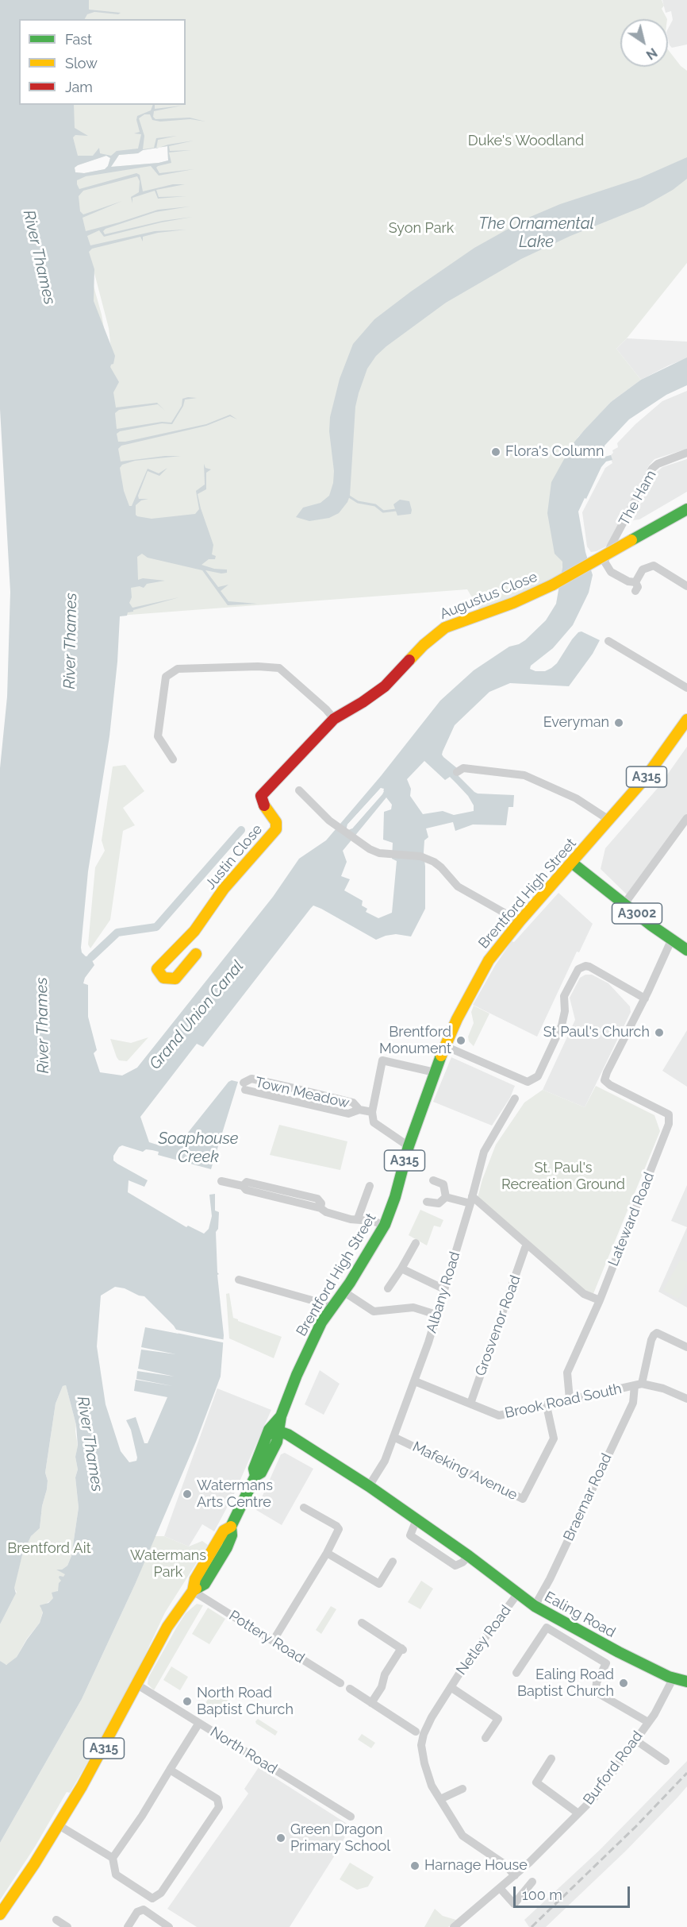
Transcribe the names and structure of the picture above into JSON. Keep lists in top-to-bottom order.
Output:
{
  "streets": {
    "main road": [
      "Augustus Close",
      "A315",
      "Justin Close",
      "Brentford High Street",
      "A3002",
      "Ealing Road"
    ],
    "street": [
      "The Ham",
      "Town Meadow",
      "Lateward Road",
      "Albany Road",
      "Grosvenor Road",
      "Brook Road South",
      "Mafeking Avenue",
      "Braemar Road",
      "Pottery Road",
      "Netley Road",
      "North Road",
      "Burford Road"
    ]
  },
  "crossings": [
    ["Augustus Close", "Justin Close"],
    ["Brentford High Street", "A3002"],
    ["Brentford High Street", "Ealing Road"],
    ["Brentford High Street", "Pottery Road"],
    ["Brentford High Street", "North Road"],
    ["Lateward Road", "Brook Road South"],
    ["Albany Road", "Brook Road South"],
    ["Albany Road", "Mafeking Avenue"],
    ["Albany Road", "Ealing Road"],
    ["Grosvenor Road", "Brook Road South"],
    ["Brook Road South", "Mafeking Avenue"],
    ["Brook Road South", "Braemar Road"],
    ["Braemar Road", "Ealing Road"],
    ["Ealing Road", "Netley Road"],
    ["Ealing Road", "Burford Road"]
  ],
  "water": [
    "The Ornamental Lake",
    "River Thames",
    "Grand Union Canal",
    "Soaphouse Creek"
  ],
  "parks": [
    "Duke's Woodland",
    "Syon Park",
    "St. Paul's Recreation Ground",
    "Brentford Ait",
    "Watermans Park"
  ],
  "places": [
    "Flora's Column",
    "Everyman",
    "St Paul's Church",
    "Brentford Monument",
    "Watermans Arts Centre",
    "Ealing Road Baptist Church",
    "North Road Baptist Church",
    "Green Dragon Primary School",
    "Harnage House"
  ],
  "legend": ["Fast", "Slow", "Jam"],
  "scale_bar": "100 m",
  "north": "bottom right"
}
